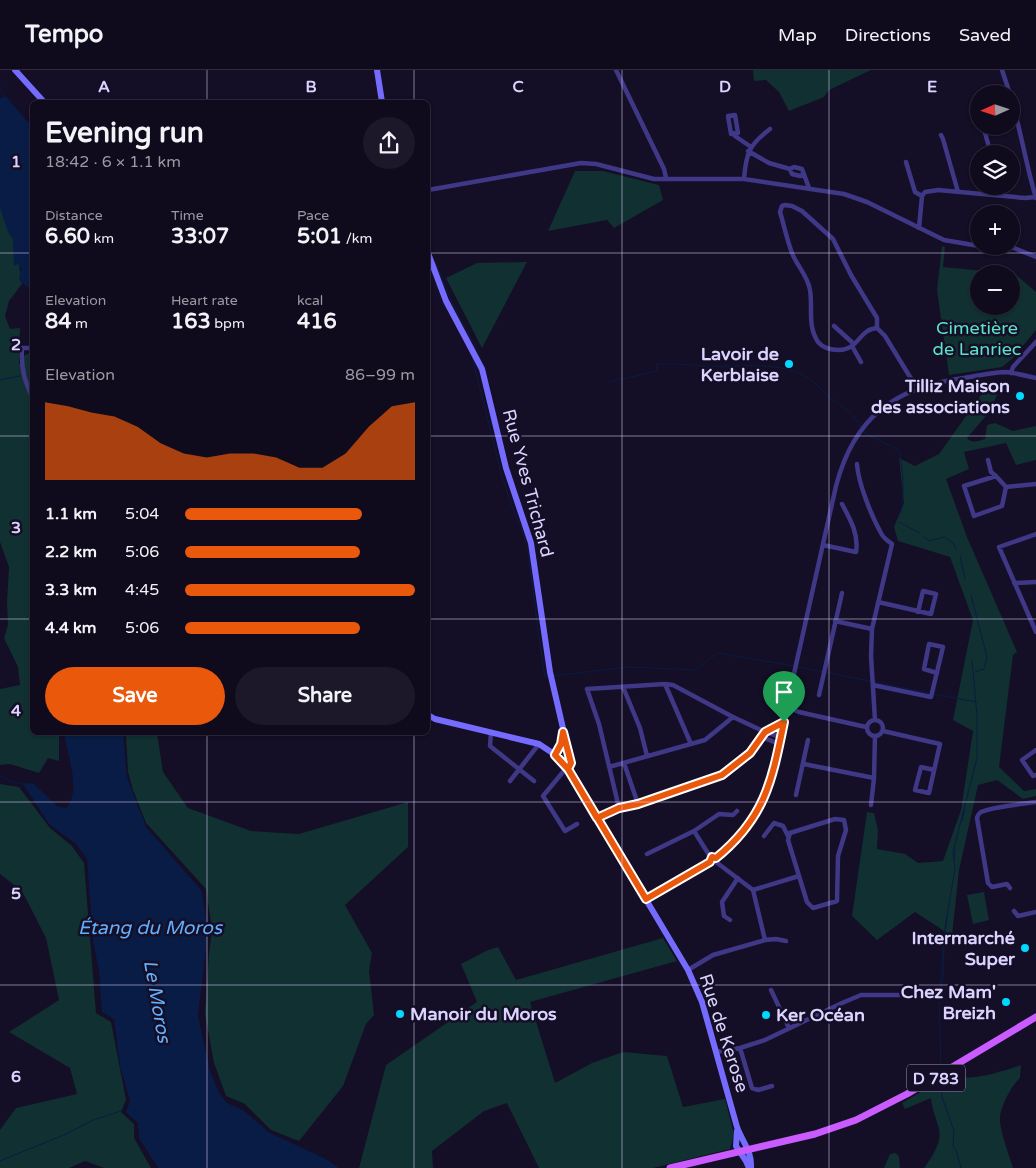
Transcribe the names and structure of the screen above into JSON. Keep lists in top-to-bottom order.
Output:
{
  "streets": {
    "main road": ["Rue Yves Trichard", "Rue de Kerose", "D 783"]
  },
  "crossings": [
    ["Rue de Kerose", "D 783"]
  ],
  "water": ["Étang du Moros", "Le Moros"],
  "parks": ["Cimetière de Lanriec"],
  "places": [
    "Lavoir de Kerblaise",
    "Tilliz Maison des associations",
    "Intermarché Super",
    "Chez Mam' Breizh",
    "Manoir du Moros",
    "Ker Océan"
  ],
  "north": "left",
  "page": {
    "header": "Tempo",
    "nav": ["Map", "Directions", "Saved"],
    "map_buttons": ["+", "−"],
    "heading": ["Evening run", "18:42 · 6 × 1.1 km"],
    "stats": [
      ["Distance", "6.60 km"],
      ["Time", "33:07"],
      ["Pace", "5:01 /km"],
      ["Elevation", "84 m"],
      ["Heart rate", "163 bpm"],
      ["kcal", "416"]
    ],
    "chart": ["Elevation", "86–99 m"],
    "list": [
      {
        "name": "1.1 km",
        "note": "5:04"
      },
      {
        "name": "2.2 km",
        "note": "5:06"
      },
      {
        "name": "3.3 km",
        "note": "4:45"
      },
      {
        "name": "4.4 km",
        "note": "5:06"
      }
    ],
    "buttons": ["Save", "Share"]
  },
  "grid": {
    "columns": [
      "A",
      "B",
      "C",
      "D",
      "E"
    ],
    "rows": [
      "1",
      "2",
      "3",
      "4",
      "5",
      "6"
    ]
  }
}
